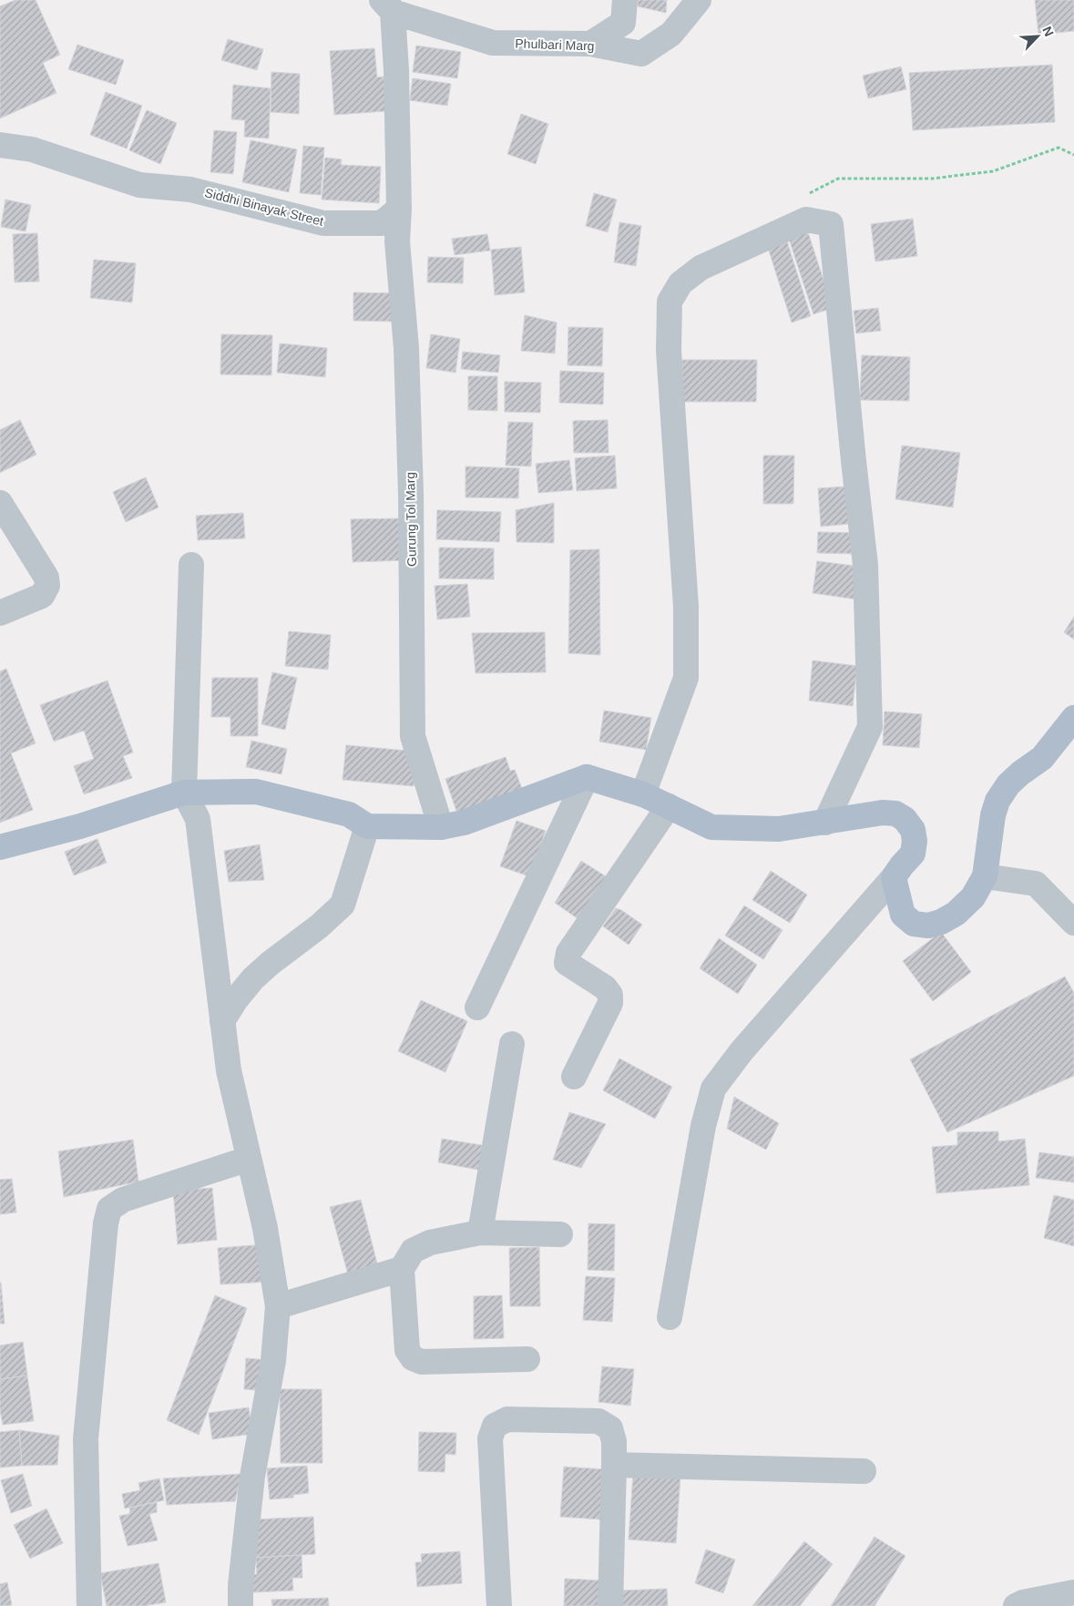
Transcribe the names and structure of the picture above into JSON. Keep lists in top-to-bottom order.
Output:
{
  "streets": {
    "street": ["Phulbari Marg", "Siddhi Binayak Street", "Gurung Tol Marg"]
  },
  "crossings": [
    ["Siddhi Binayak Street", "Gurung Tol Marg"]
  ],
  "north": "top right"
}
